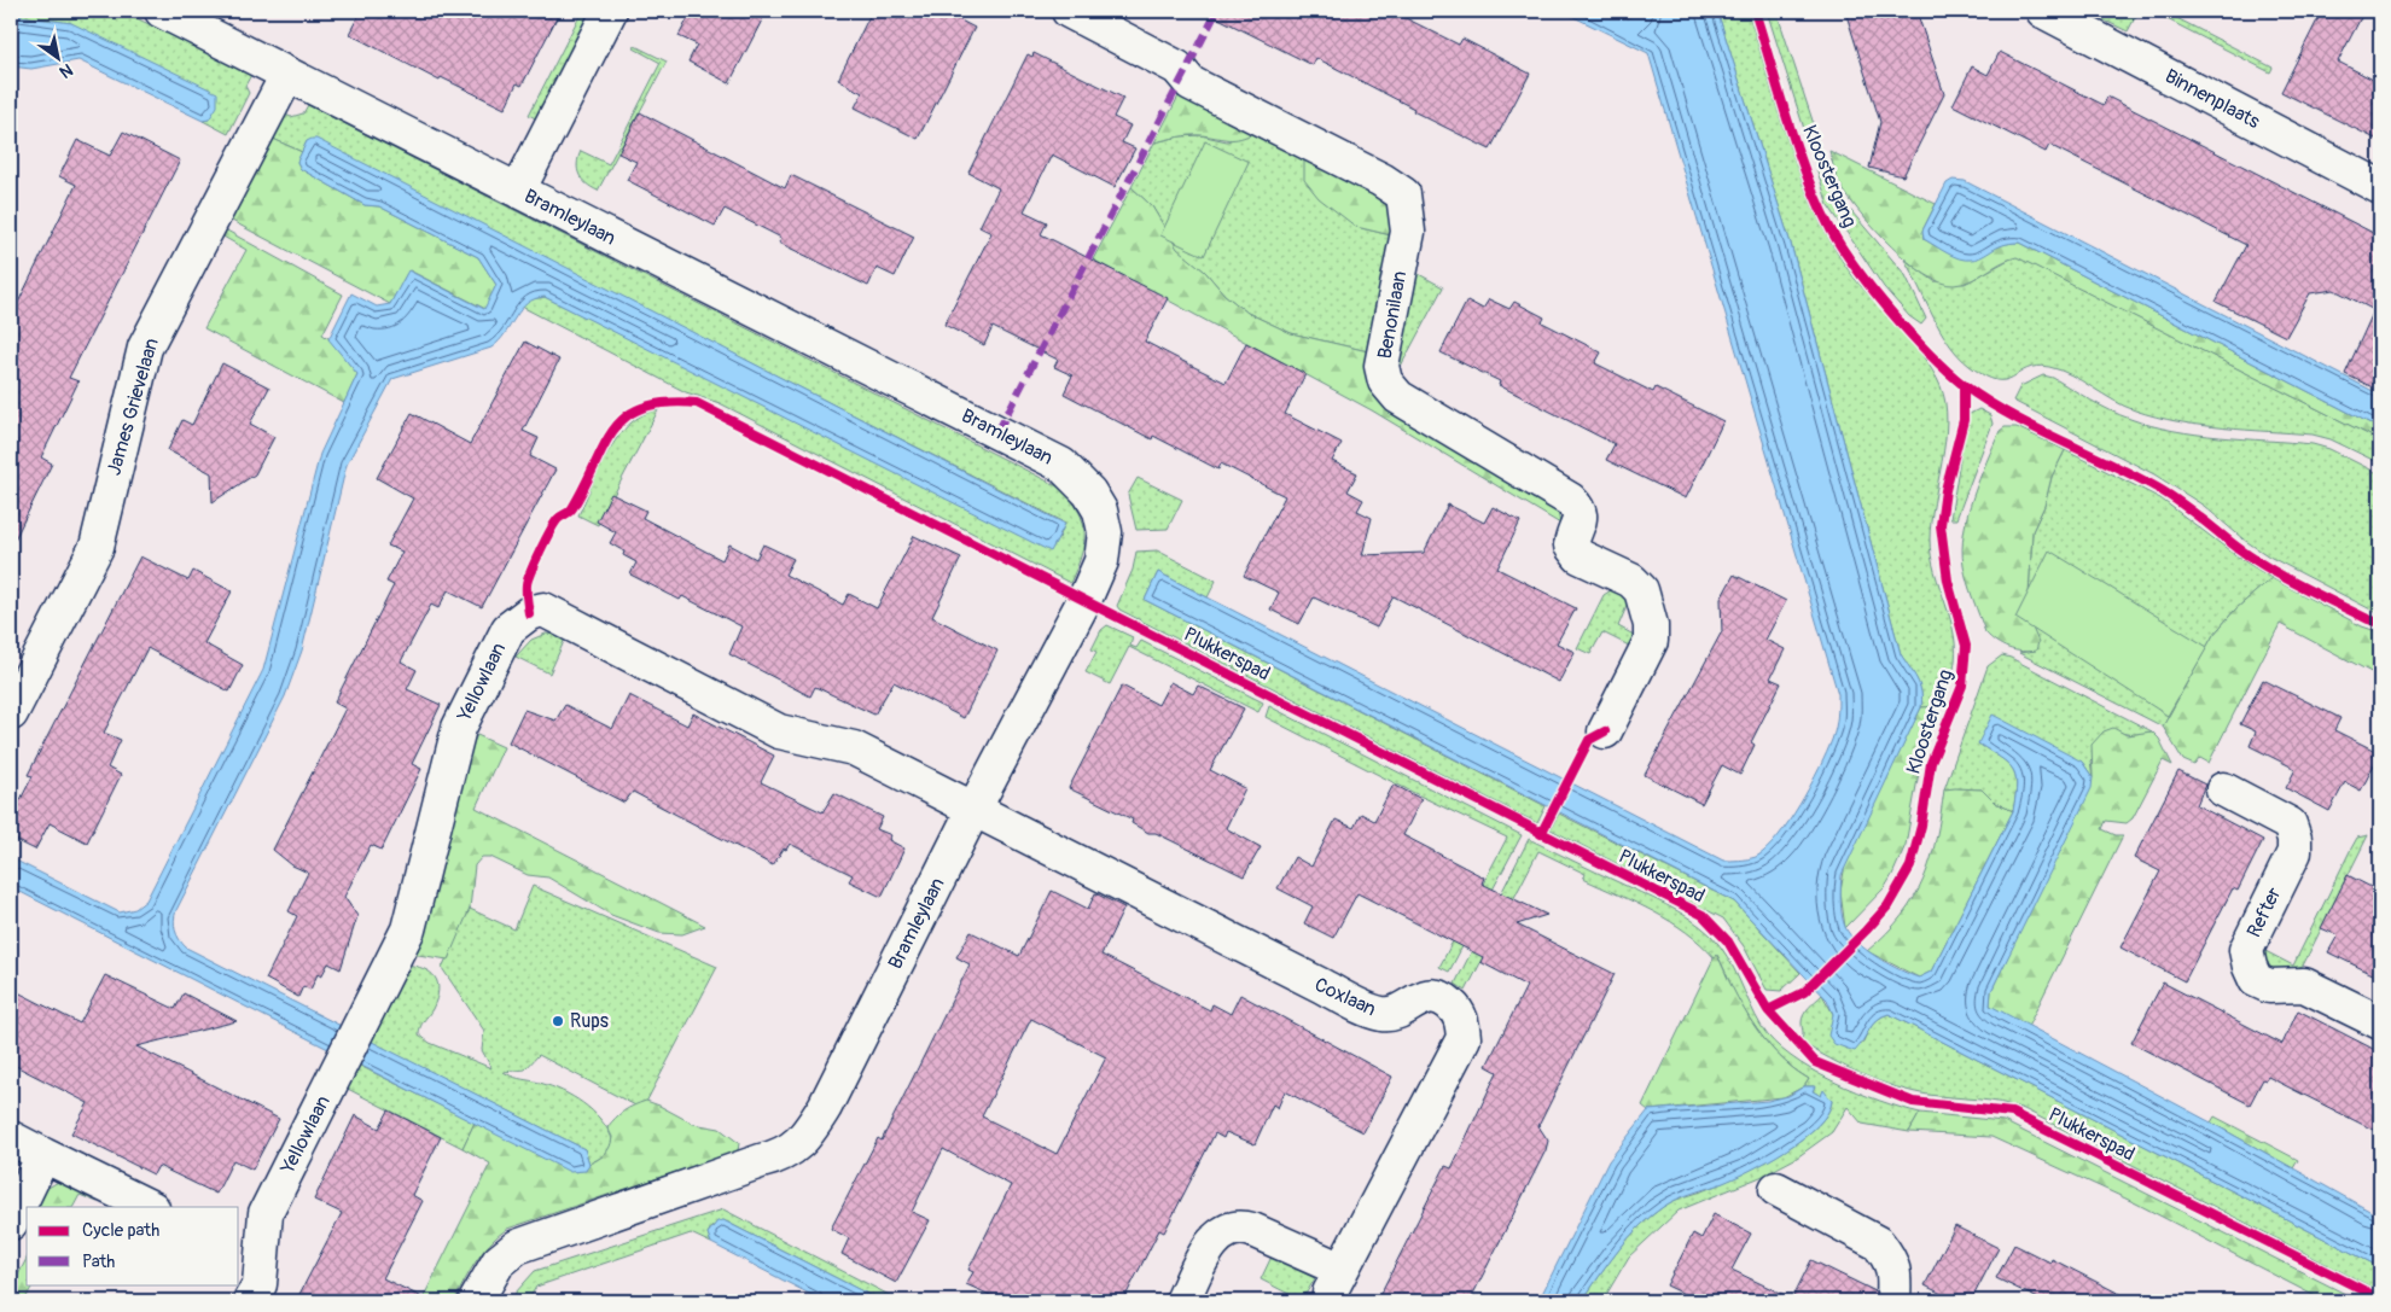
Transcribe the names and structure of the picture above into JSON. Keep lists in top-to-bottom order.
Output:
{
  "streets": {
    "street": [
      "Binnenplaats",
      "Bramleylaan",
      "Benonilaan",
      "James Grievelaan",
      "Yellowlaan",
      "Refter",
      "Coxlaan"
    ],
    "cycle path": ["Kloostergang", "Plukkerspad"]
  },
  "crossings": [
    ["Bramleylaan", "James Grievelaan"],
    ["Bramleylaan", "Yellowlaan"],
    ["Bramleylaan", "Coxlaan"],
    ["Yellowlaan", "Coxlaan"]
  ],
  "places": ["Rups"],
  "legend": ["Cycle path", "Path"],
  "north": "bottom right"
}
